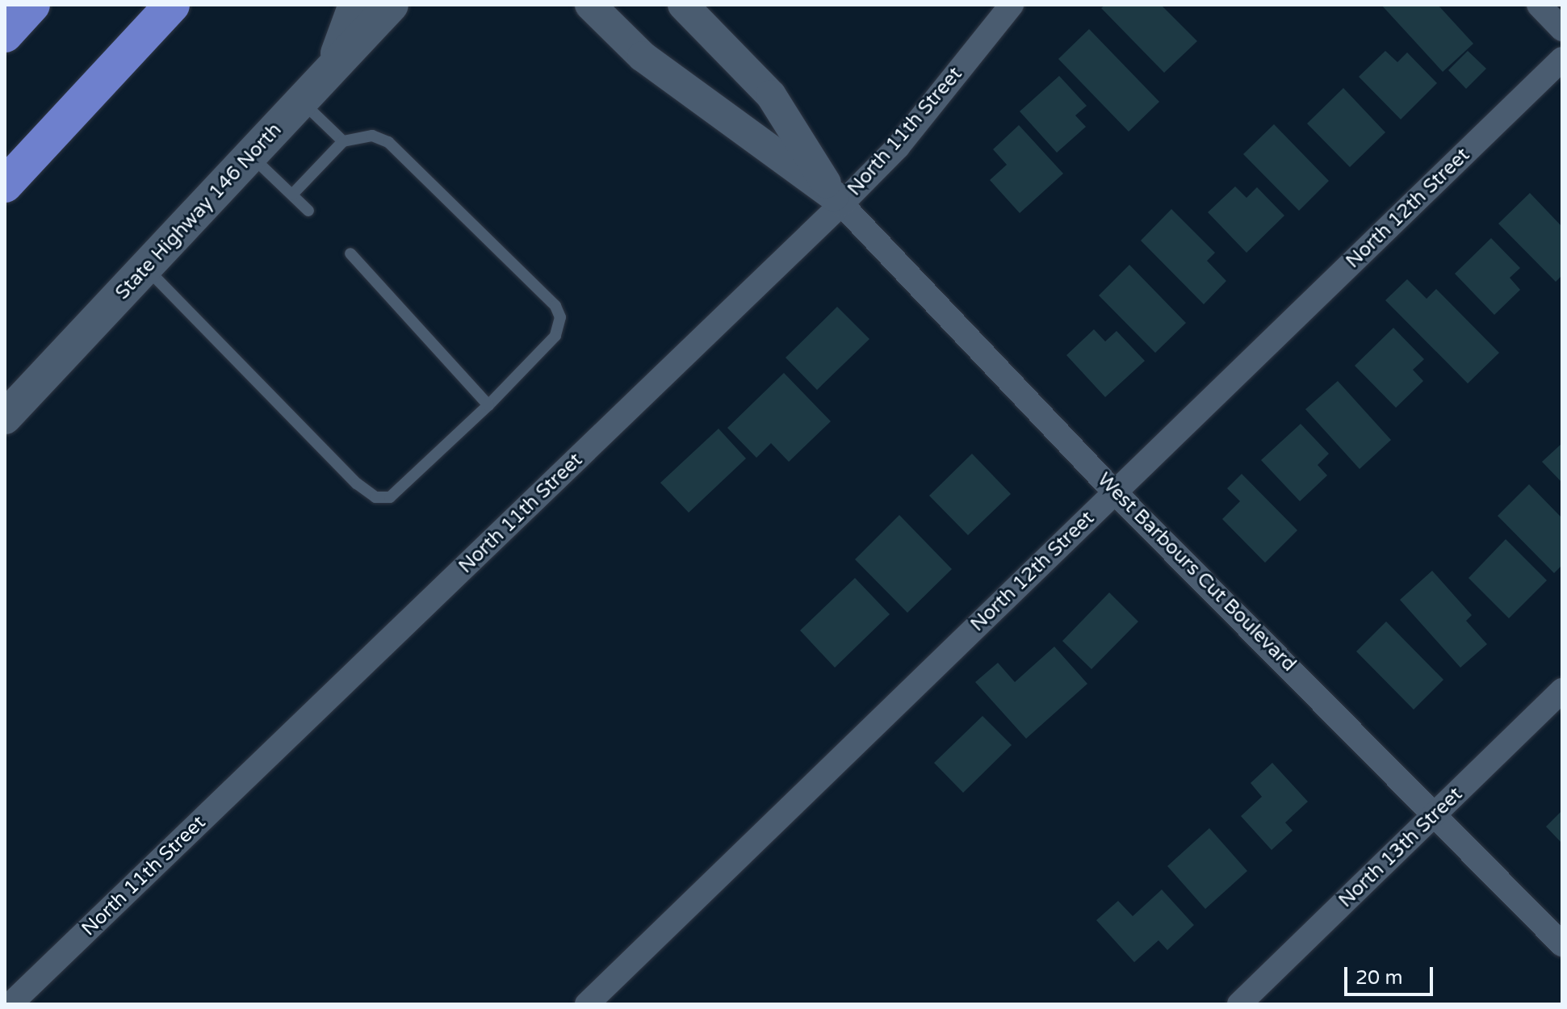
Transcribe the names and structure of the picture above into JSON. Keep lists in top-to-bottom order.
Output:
{
  "streets": {
    "main road": ["State Highway 146 North"],
    "street": [
      "North 11th Street",
      "North 12th Street",
      "West Barbours Cut Boulevard",
      "North 13th Street"
    ]
  },
  "crossings": [
    ["North 11th Street", "West Barbours Cut Boulevard"],
    ["North 12th Street", "West Barbours Cut Boulevard"],
    ["West Barbours Cut Boulevard", "North 13th Street"]
  ],
  "scale_bar": "20 m"
}
